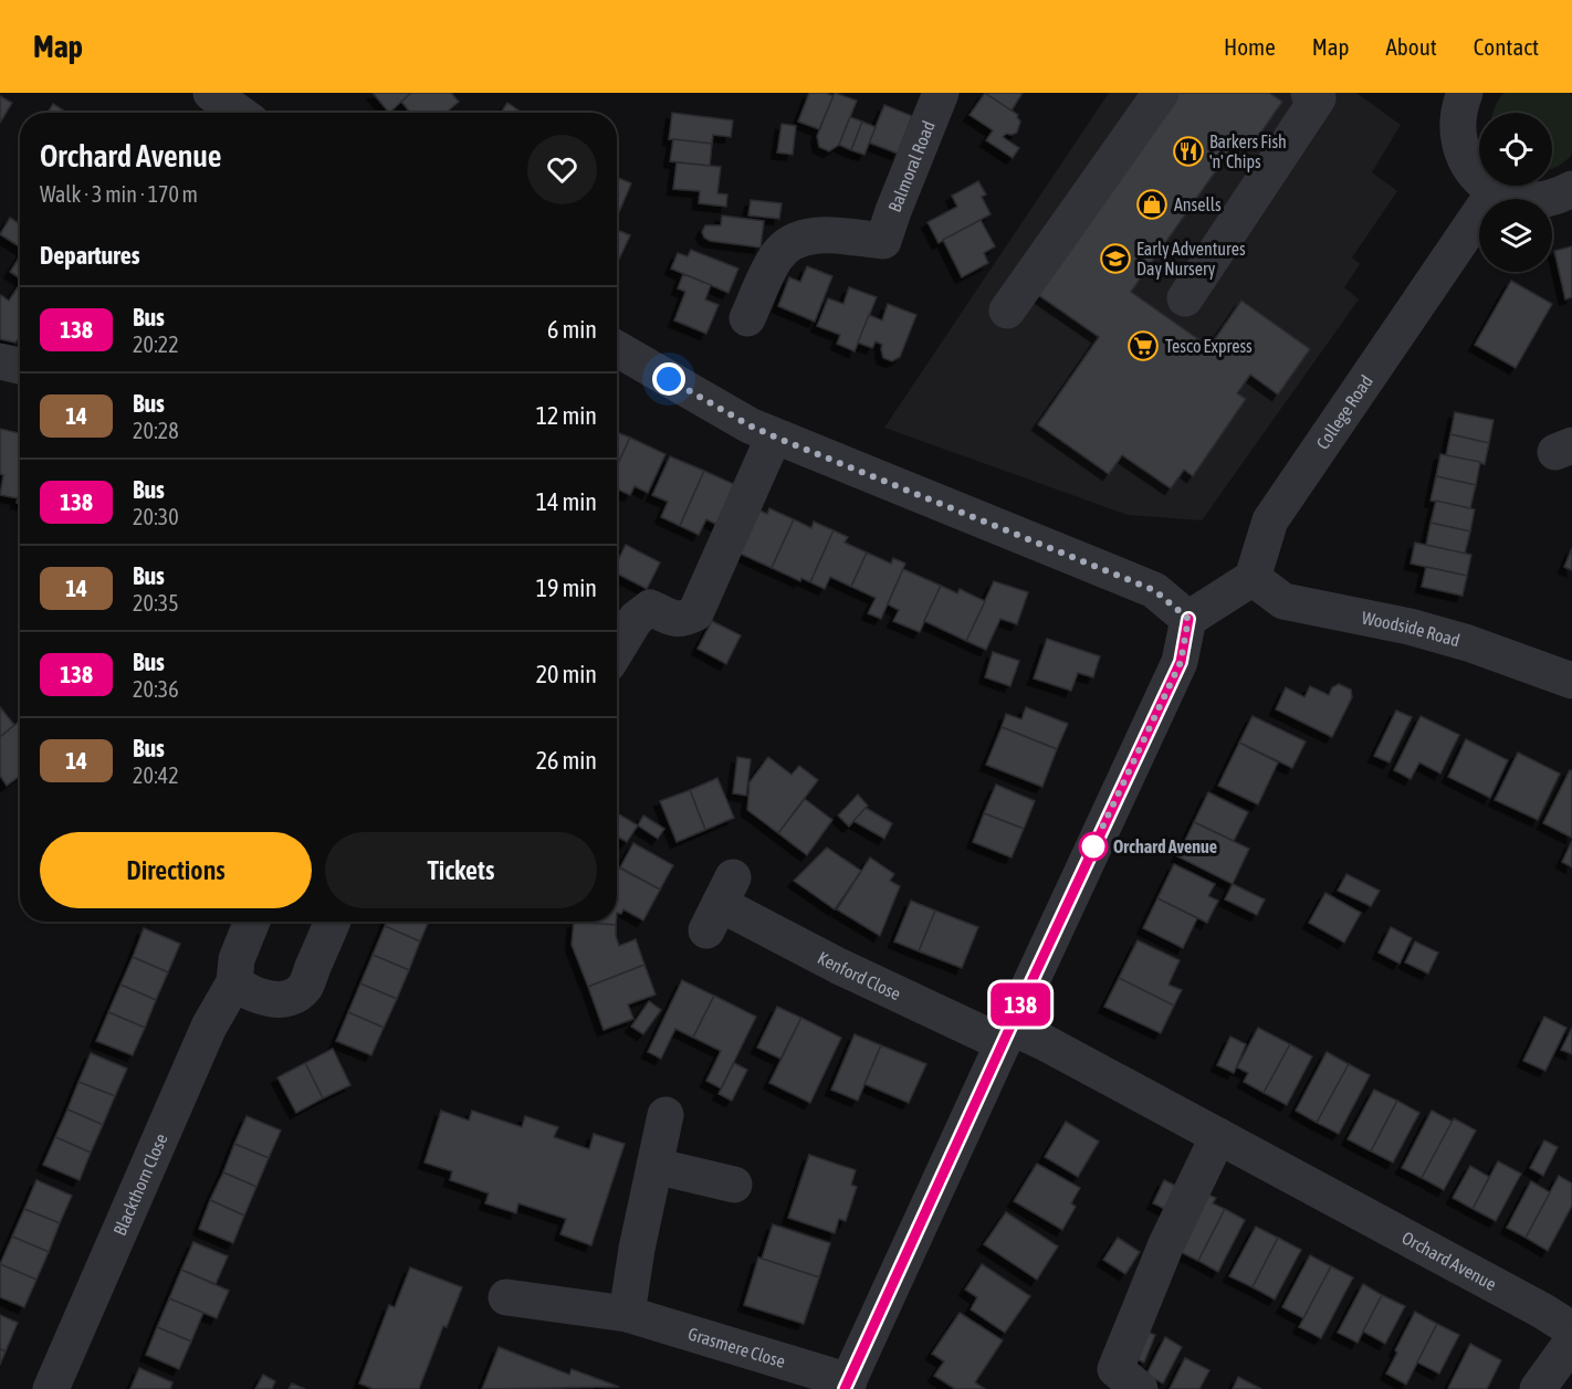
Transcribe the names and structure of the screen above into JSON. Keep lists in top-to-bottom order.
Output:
{
  "streets": {
    "street": [
      "Balmoral Road",
      "College Road",
      "Woodside Road",
      "Kenford Close",
      "Blackthorn Close",
      "Orchard Avenue",
      "Grasmere Close"
    ]
  },
  "crossings": [
    ["College Road", "Woodside Road"],
    ["Kenford Close", "Orchard Avenue"]
  ],
  "places": {
    "restaurant": ["Barkers Fish 'n' Chips"],
    "shop": ["Ansells"],
    "school or university": ["Early Adventures Day Nursery"],
    "supermarket": ["Tesco Express"],
    "other": ["Orchard Avenue"]
  },
  "lines": ["bus line 138"],
  "page": {
    "header": "Map",
    "nav": [
      "Home",
      "Map",
      "About",
      "Contact"
    ],
    "on_map": "138",
    "heading": [
      ["Orchard Avenue", "Walk · 3 min · 170 m"],
      "Departures"
    ],
    "list": [
      {
        "mark": "138",
        "name": "Bus",
        "note": "20:22",
        "value": "6 min"
      },
      {
        "mark": "14",
        "name": "Bus",
        "note": "20:28",
        "value": "12 min"
      },
      {
        "mark": "138",
        "name": "Bus",
        "note": "20:30",
        "value": "14 min"
      },
      {
        "mark": "14",
        "name": "Bus",
        "note": "20:35",
        "value": "19 min"
      },
      {
        "mark": "138",
        "name": "Bus",
        "note": "20:36",
        "value": "20 min"
      },
      {
        "mark": "14",
        "name": "Bus",
        "note": "20:42",
        "value": "26 min"
      }
    ],
    "buttons": ["Directions", "Tickets"]
  }
}
